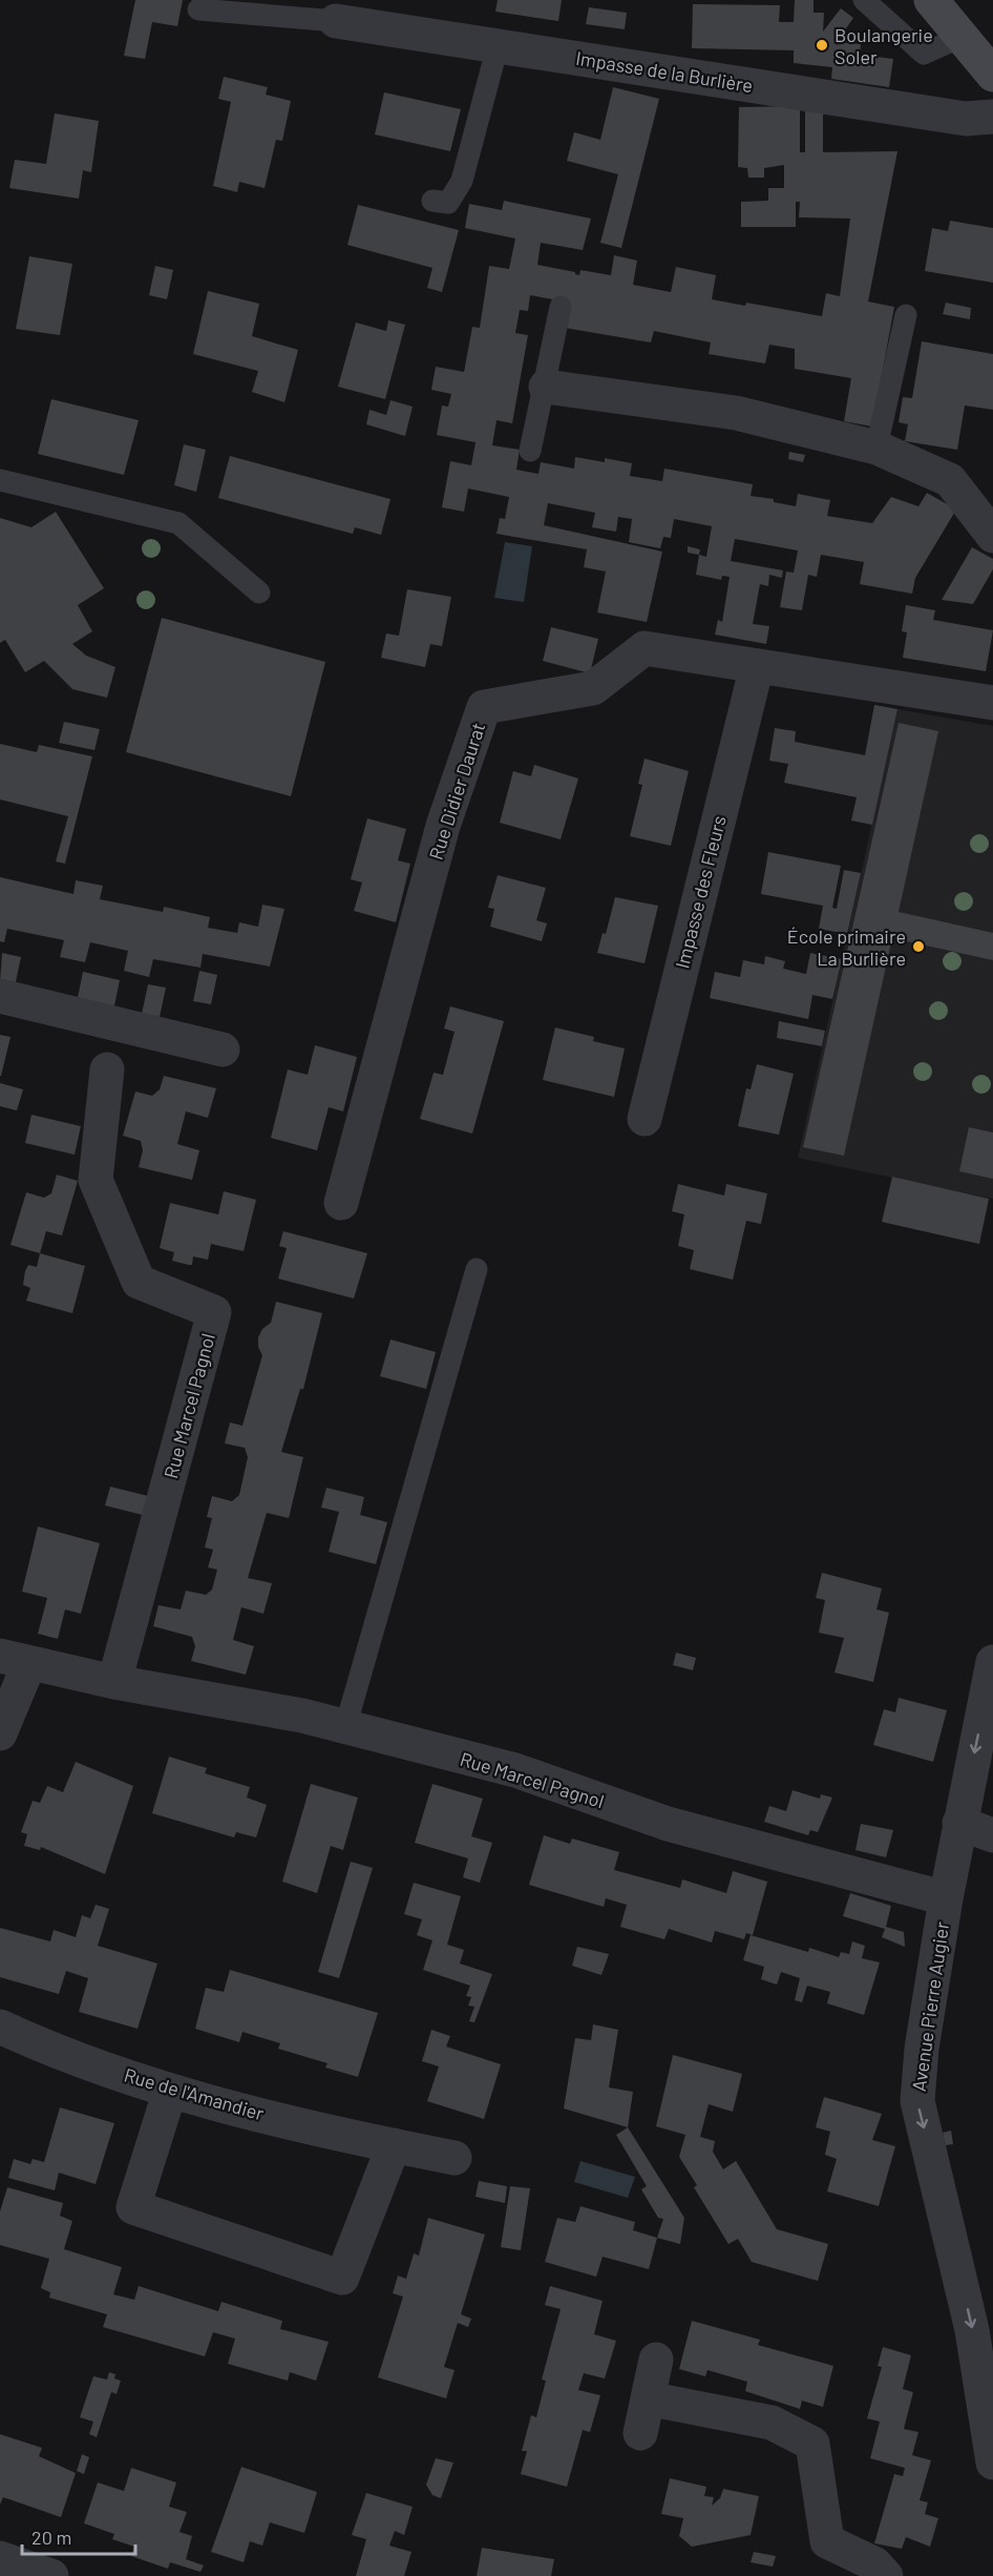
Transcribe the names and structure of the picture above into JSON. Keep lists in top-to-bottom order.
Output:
{
  "streets": {
    "street": [
      "Impasse de la Burlière",
      "Rue Didier Daurat",
      "Impasse des Fleurs",
      "Rue Marcel Pagnol",
      "Avenue Pierre Augier",
      "Rue de l'Amandier"
    ]
  },
  "crossings": [
    ["Rue Didier Daurat", "Impasse des Fleurs"],
    ["Rue Marcel Pagnol", "Avenue Pierre Augier"]
  ],
  "one_way": ["Avenue Pierre Augier"],
  "places": ["Boulangerie Soler", "École primaire La Burlière"],
  "scale_bar": "20 m"
}
